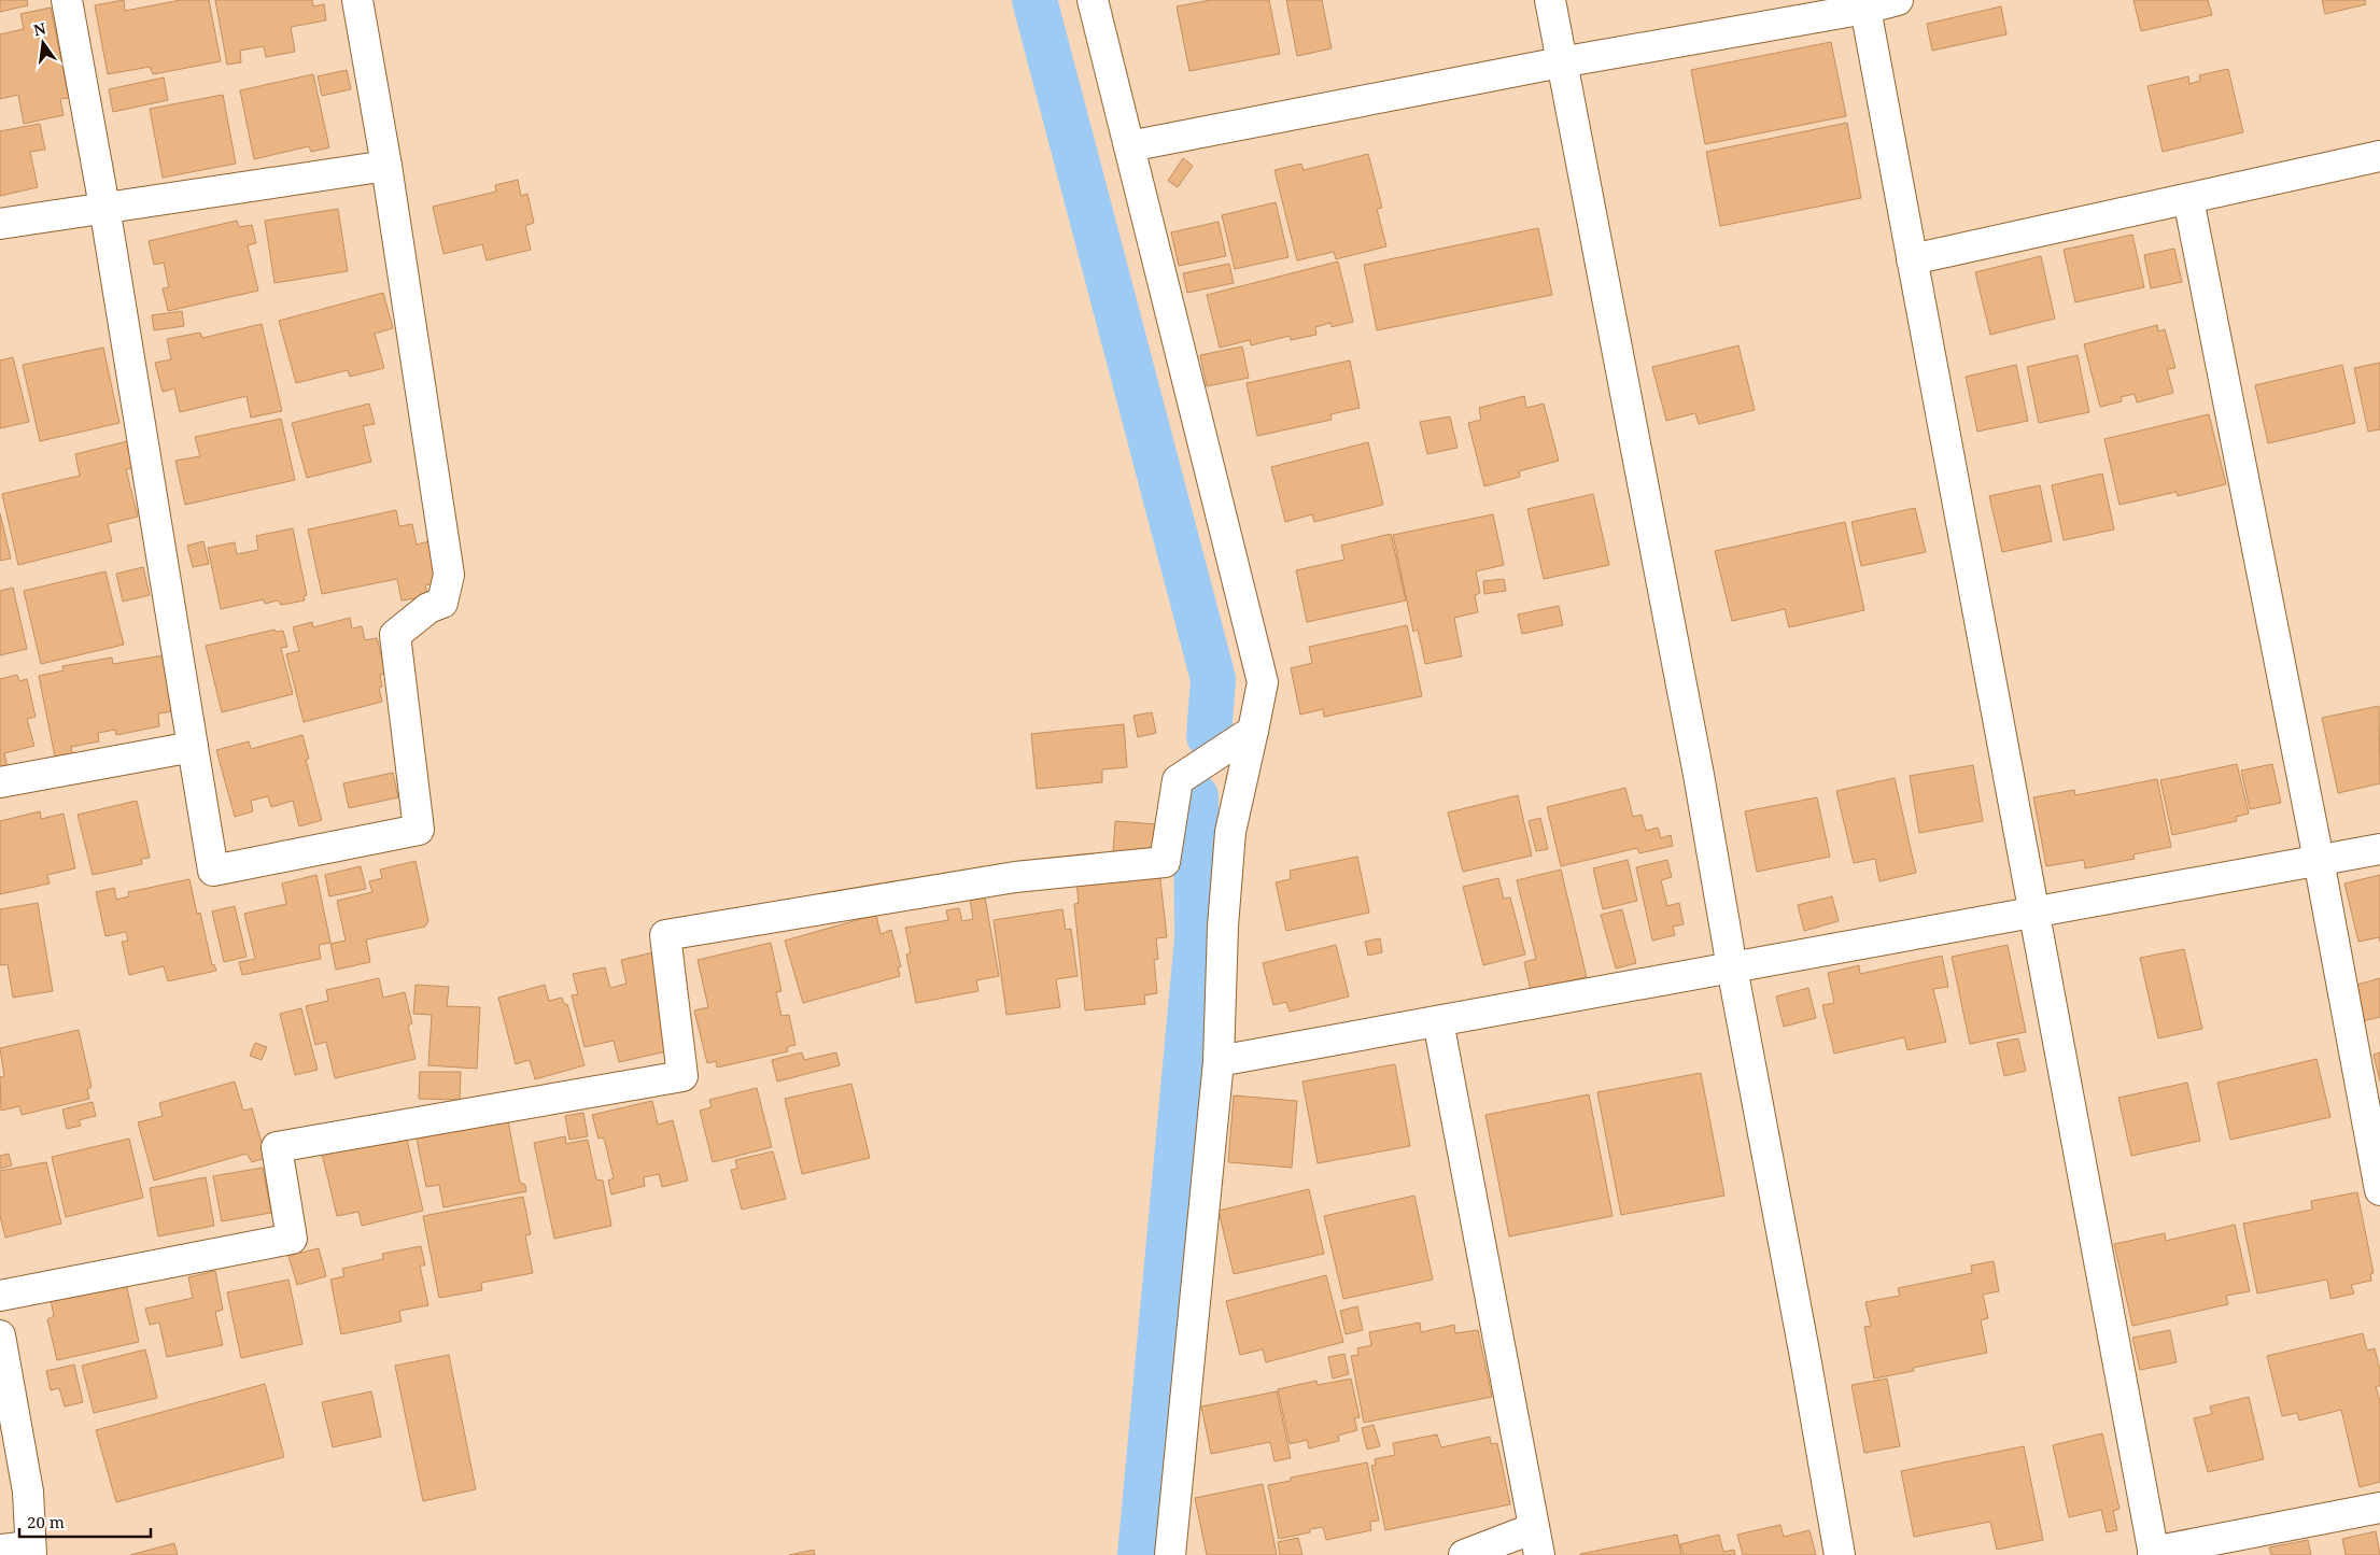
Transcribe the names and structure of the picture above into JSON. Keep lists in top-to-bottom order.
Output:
{
  "scale_bar": "20 m",
  "north": "top"
}
